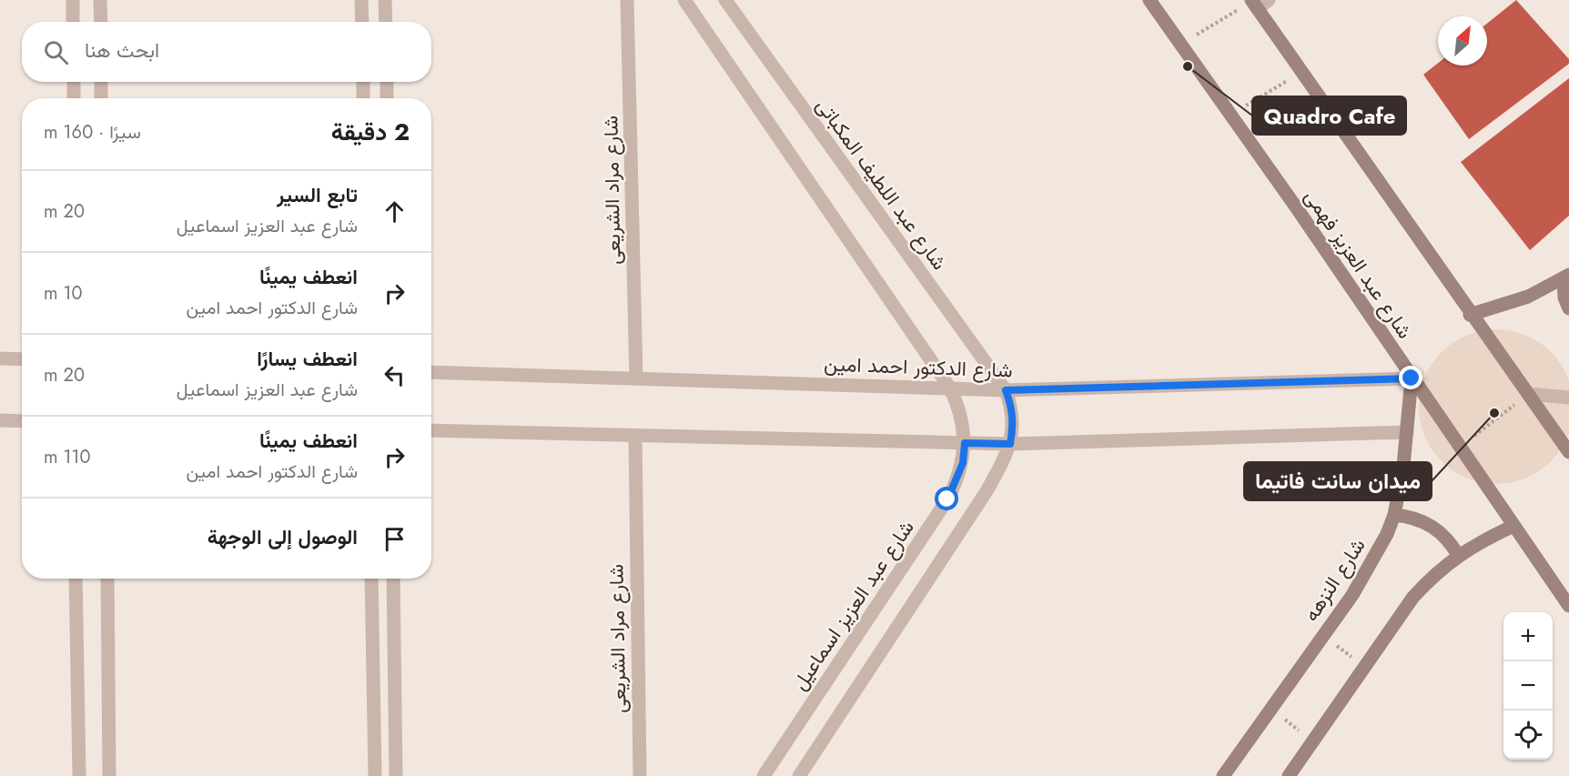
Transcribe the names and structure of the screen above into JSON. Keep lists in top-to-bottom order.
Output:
{
  "streets": {
    "main road": ["شارع عبد العزيز فهمى", "شارع النزهه"],
    "street": [
      "شارع عبد اللطيف المكباتى",
      "شارع مراد الشريعى",
      "شارع الدكتور احمد امين",
      "شارع عبد العزيز اسماعيل"
    ]
  },
  "crossings": [
    ["شارع عبد اللطيف المكباتى", "شارع الدكتور احمد امين"],
    ["شارع مراد الشريعى", "شارع الدكتور احمد امين"],
    ["شارع عبد العزيز فهمى", "شارع الدكتور احمد امين"],
    ["شارع عبد العزيز فهمى", "شارع النزهه"],
    ["شارع الدكتور احمد امين", "شارع النزهه"],
    ["شارع الدكتور احمد امين", "شارع عبد العزيز اسماعيل"]
  ],
  "places": ["Quadro Cafe", "ميدان سانت فاتيما"],
  "north": "top right",
  "page": {
    "search": "ابحث هنا",
    "heading": ["2 دقيقة", "سيرًا · 160 m"],
    "list": [
      ["تابع السير", "شارع عبد العزيز اسماعيل", "20 m"],
      ["انعطف يمينًا", "شارع الدكتور احمد امين", "10 m"],
      ["انعطف يسارًا", "شارع عبد العزيز اسماعيل", "20 m"],
      ["انعطف يمينًا", "شارع الدكتور احمد امين", "110 m"],
      "الوصول إلى الوجهة"
    ],
    "map_buttons": ["+", "−"]
  }
}
